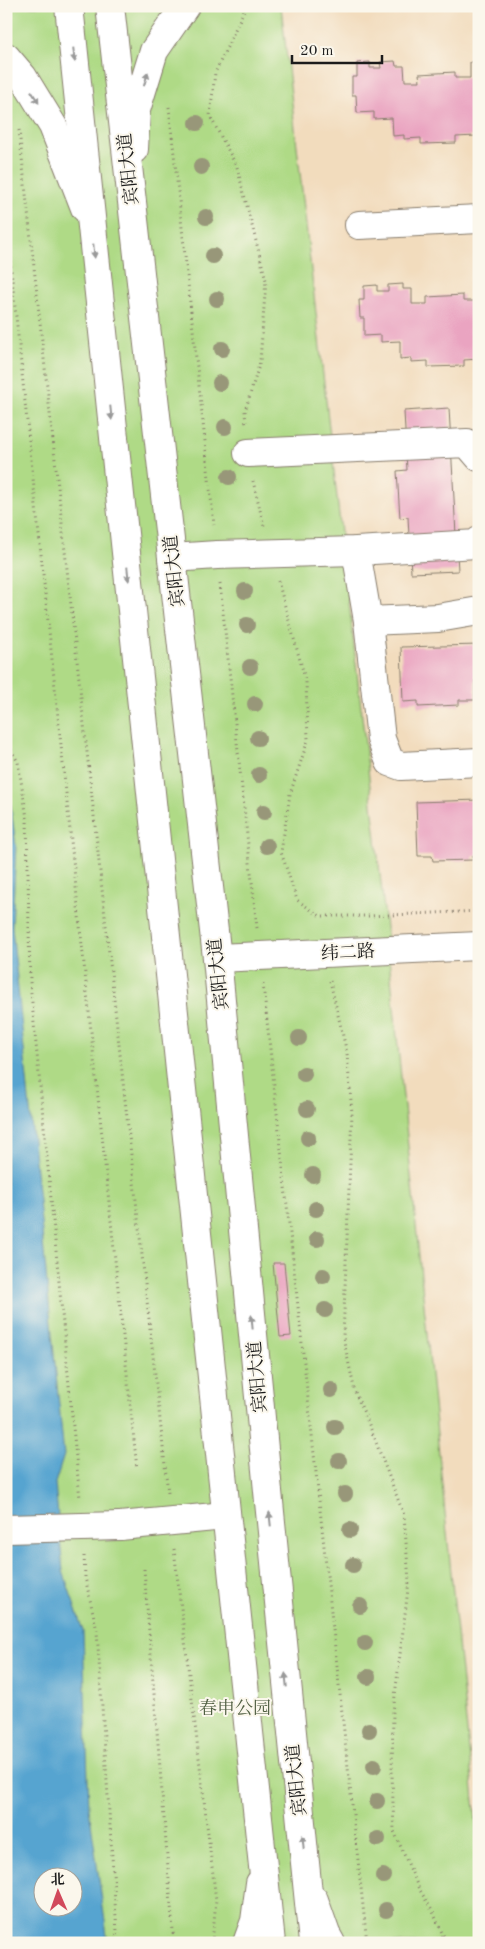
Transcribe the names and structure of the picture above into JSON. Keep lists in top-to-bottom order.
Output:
{
  "streets": {
    "main road": ["宾阳大道", "纬二路"]
  },
  "crossings": [
    ["宾阳大道", "纬二路"]
  ],
  "parks": ["春申公园"],
  "scale_bar": "20 m",
  "north": "top"
}
